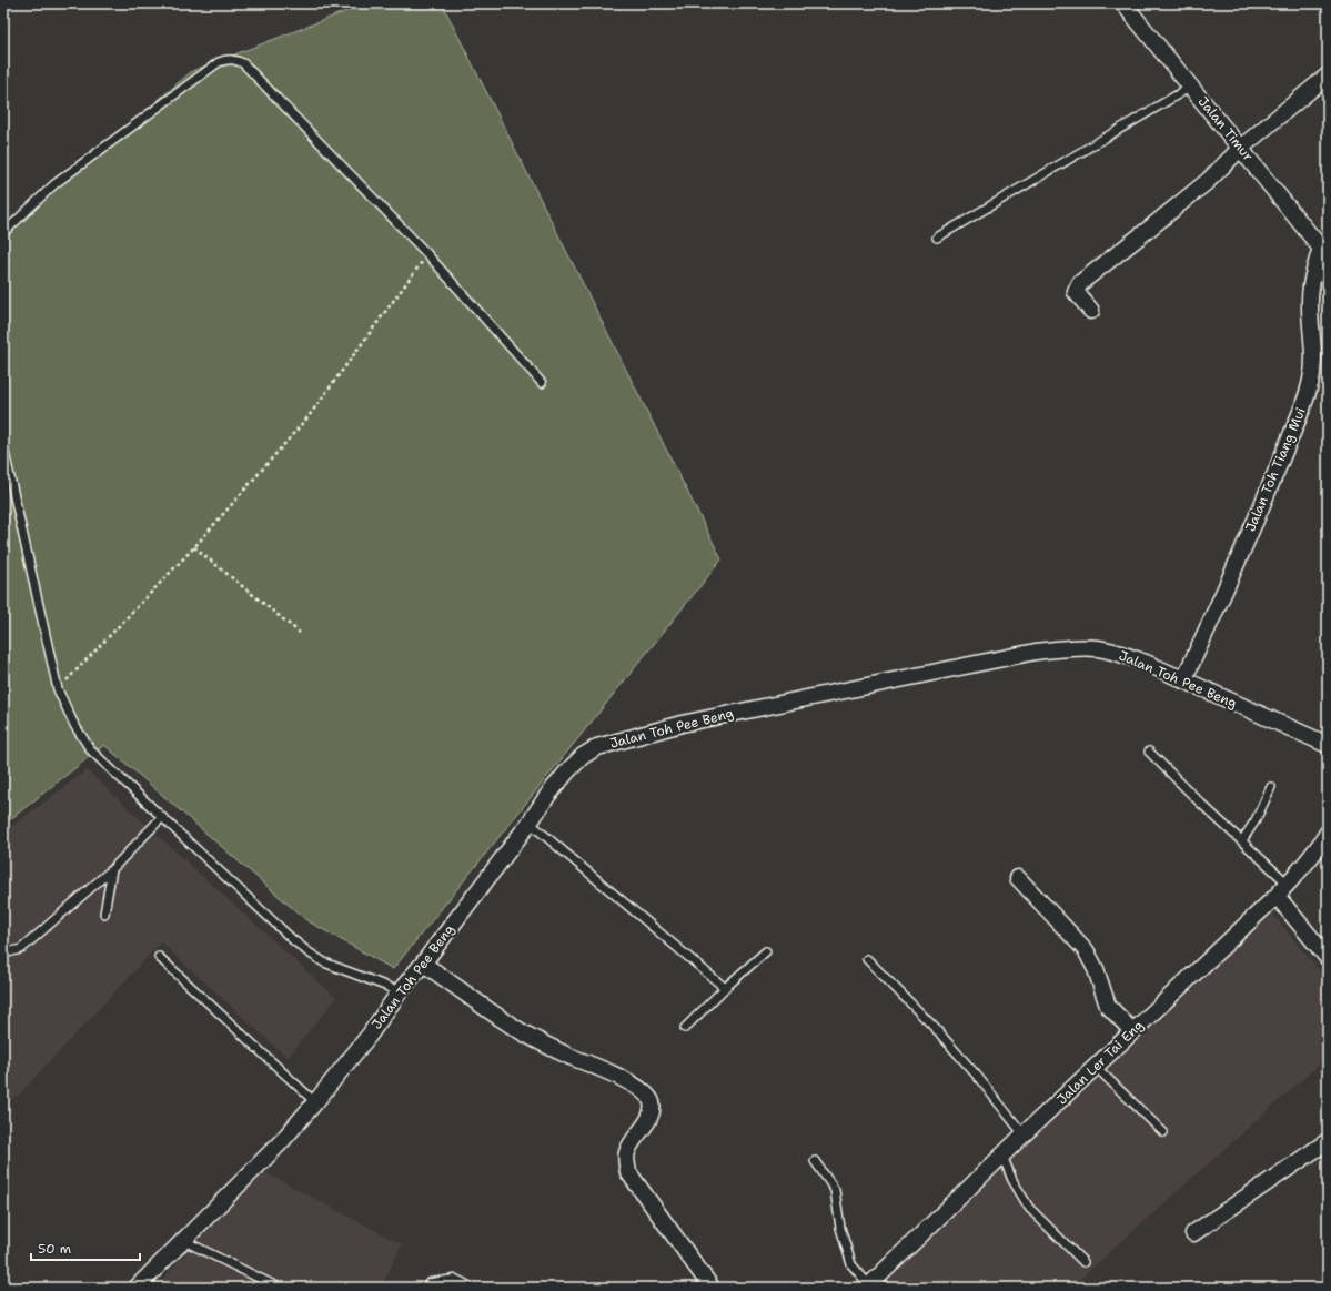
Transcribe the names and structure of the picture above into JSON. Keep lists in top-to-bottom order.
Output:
{
  "streets": {
    "street": [
      "Jalan Timur",
      "Jalan Toh Tiang Mui",
      "Jalan Toh Pee Beng",
      "Jalan Ler Tai Eng"
    ]
  },
  "crossings": [
    ["Jalan Timur", "Jalan Toh Tiang Mui"],
    ["Jalan Toh Tiang Mui", "Jalan Toh Pee Beng"]
  ],
  "scale_bar": "50 m"
}
